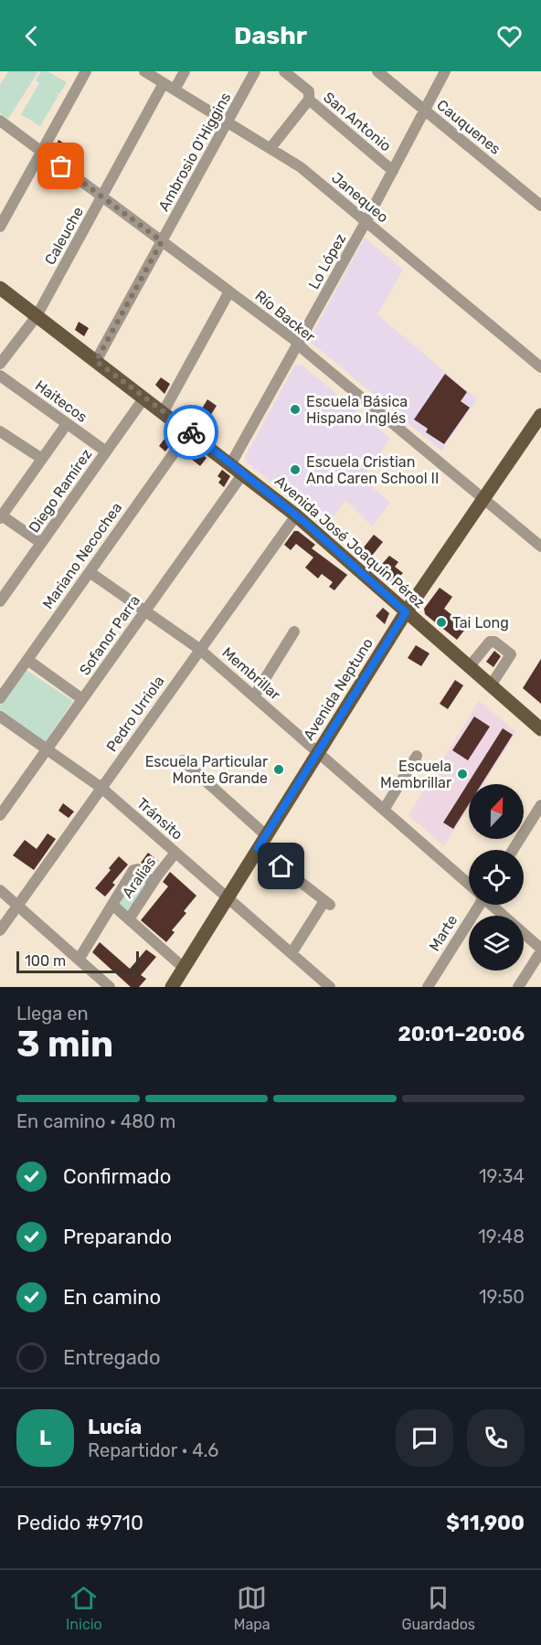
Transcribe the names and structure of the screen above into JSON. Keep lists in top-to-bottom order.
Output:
{
  "streets": {
    "main road": ["Avenida José Joaquín Pérez", "Avenida Neptuno"],
    "street": [
      "San Antonio",
      "Cauquenes",
      "Ambrosio O'Higgins",
      "Janequeo",
      "Caleuche",
      "Lo López",
      "Río Backer",
      "Haitecos",
      "Diego Ramírez",
      "Mariano Necochea",
      "Sofanor Parra",
      "Membrillar",
      "Pedro Urriola",
      "Tránsito",
      "Aralias",
      "Marte"
    ]
  },
  "crossings": [
    ["San Antonio", "Lo López"],
    ["Cauquenes", "Lo López"],
    ["Ambrosio O'Higgins", "Janequeo"],
    ["Ambrosio O'Higgins", "Río Backer"],
    ["Ambrosio O'Higgins", "Avenida José Joaquín Pérez"],
    ["Janequeo", "Caleuche"],
    ["Janequeo", "Lo López"],
    ["Caleuche", "Río Backer"],
    ["Caleuche", "Avenida José Joaquín Pérez"],
    ["Lo López", "Río Backer"],
    ["Lo López", "Avenida José Joaquín Pérez"],
    ["Río Backer", "Avenida Neptuno"],
    ["Haitecos", "Diego Ramírez"],
    ["Diego Ramírez", "Avenida José Joaquín Pérez"],
    ["Avenida José Joaquín Pérez", "Mariano Necochea"],
    ["Avenida José Joaquín Pérez", "Sofanor Parra"],
    ["Avenida José Joaquín Pérez", "Avenida Neptuno"],
    ["Avenida José Joaquín Pérez", "Pedro Urriola"],
    ["Mariano Necochea", "Membrillar"],
    ["Sofanor Parra", "Membrillar"],
    ["Sofanor Parra", "Tránsito"],
    ["Membrillar", "Avenida Neptuno"],
    ["Membrillar", "Pedro Urriola"],
    ["Avenida Neptuno", "Tránsito"],
    ["Pedro Urriola", "Tránsito"],
    ["Tránsito", "Aralias"]
  ],
  "places": [
    "Escuela Básica Hispano Inglés",
    "Escuela Cristian And Caren School II",
    "Tai Long",
    "Escuela Particular Monte Grande",
    "Escuela Membrillar"
  ],
  "scale_bar": "100 m",
  "north": "top",
  "page": {
    "header": "Dashr",
    "scale": "100 m",
    "heading": ["3 min", "Llega en", "20:01–20:06"],
    "panel": [
      "Lucía",
      "Repartidor · 4.6",
      "Pedido #9710",
      "$11,900"
    ],
    "bar": "En camino · 480 m",
    "list": [
      ["Confirmado", "19:34"],
      ["Preparando", "19:48"],
      ["En camino", "19:50"],
      "Entregado"
    ],
    "round": "L",
    "tabs": ["Inicio", "Mapa", "Guardados"]
  }
}
